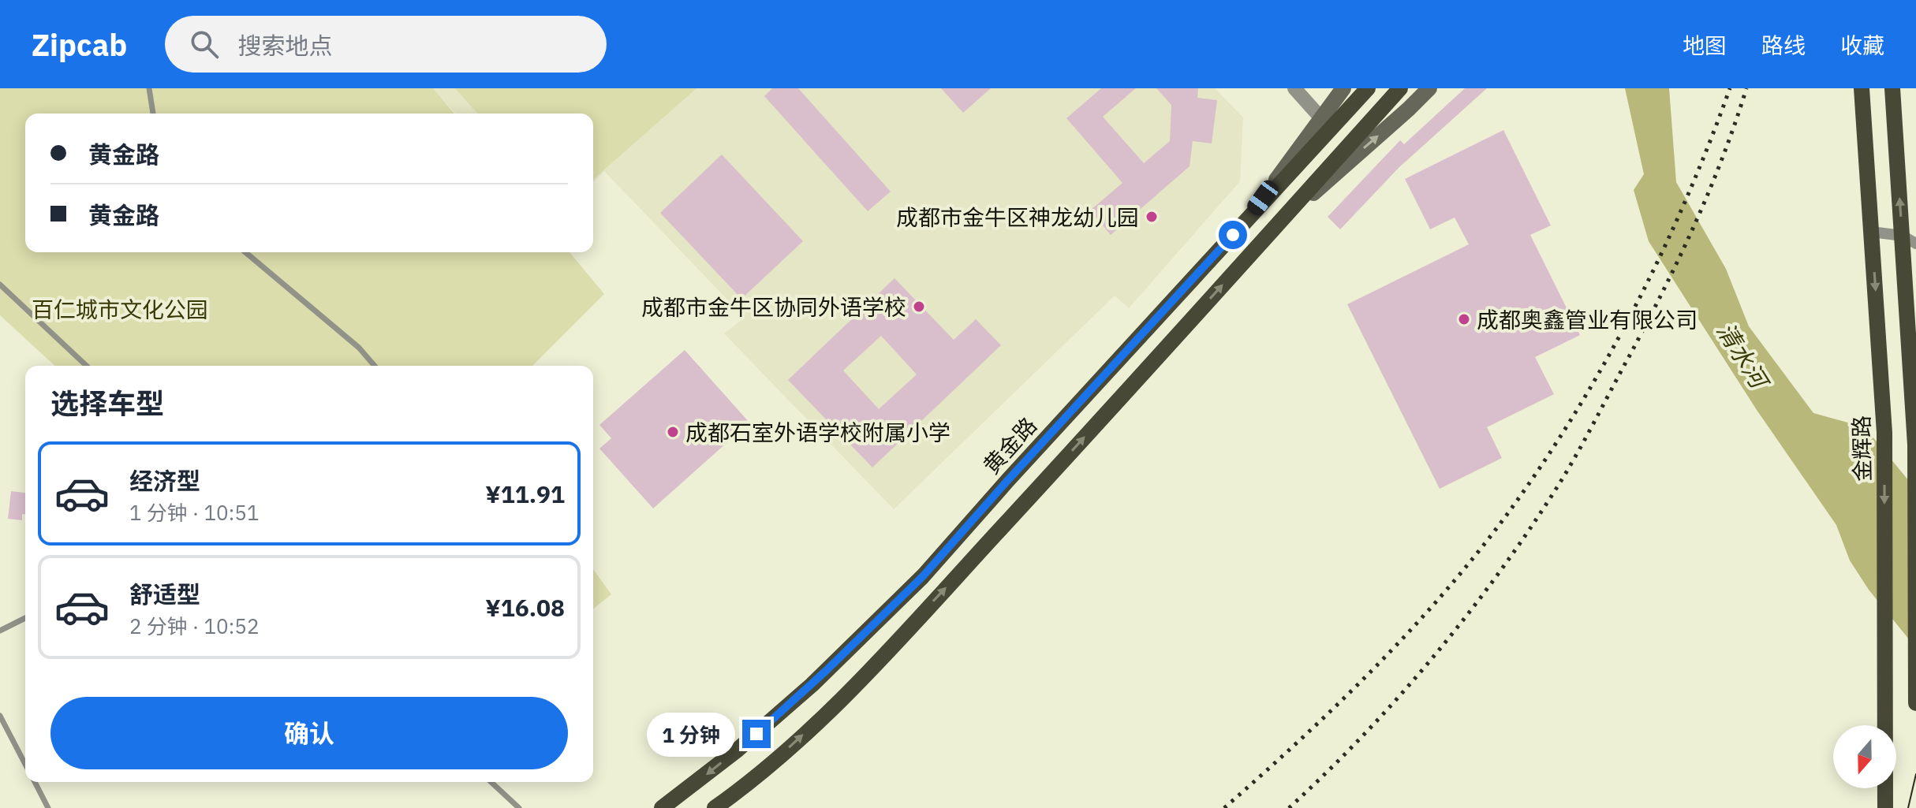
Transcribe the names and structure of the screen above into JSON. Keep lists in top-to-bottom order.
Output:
{
  "streets": {
    "main road": ["黄金路", "金辉路"]
  },
  "water": ["清水河"],
  "parks": ["百仁城市文化公园"],
  "places": [
    "成都市金牛区神龙幼儿园",
    "成都市金牛区协同外语学校",
    "成都奥鑫管业有限公司",
    "成都石室外语学校附属小学"
  ],
  "north": "bottom",
  "page": {
    "header": "Zipcab",
    "search": "搜索地点",
    "nav": ["地图", "路线", "收藏"],
    "banner": ["黄金路", "黄金路"],
    "heading": "选择车型",
    "list": [
      {
        "name": "经济型",
        "note": "1 分钟 · 10:51",
        "value": "¥11.91"
      },
      {
        "name": "舒适型",
        "note": "2 分钟 · 10:52",
        "value": "¥16.08"
      }
    ],
    "buttons": "确认",
    "bubble": "1 分钟"
  }
}
